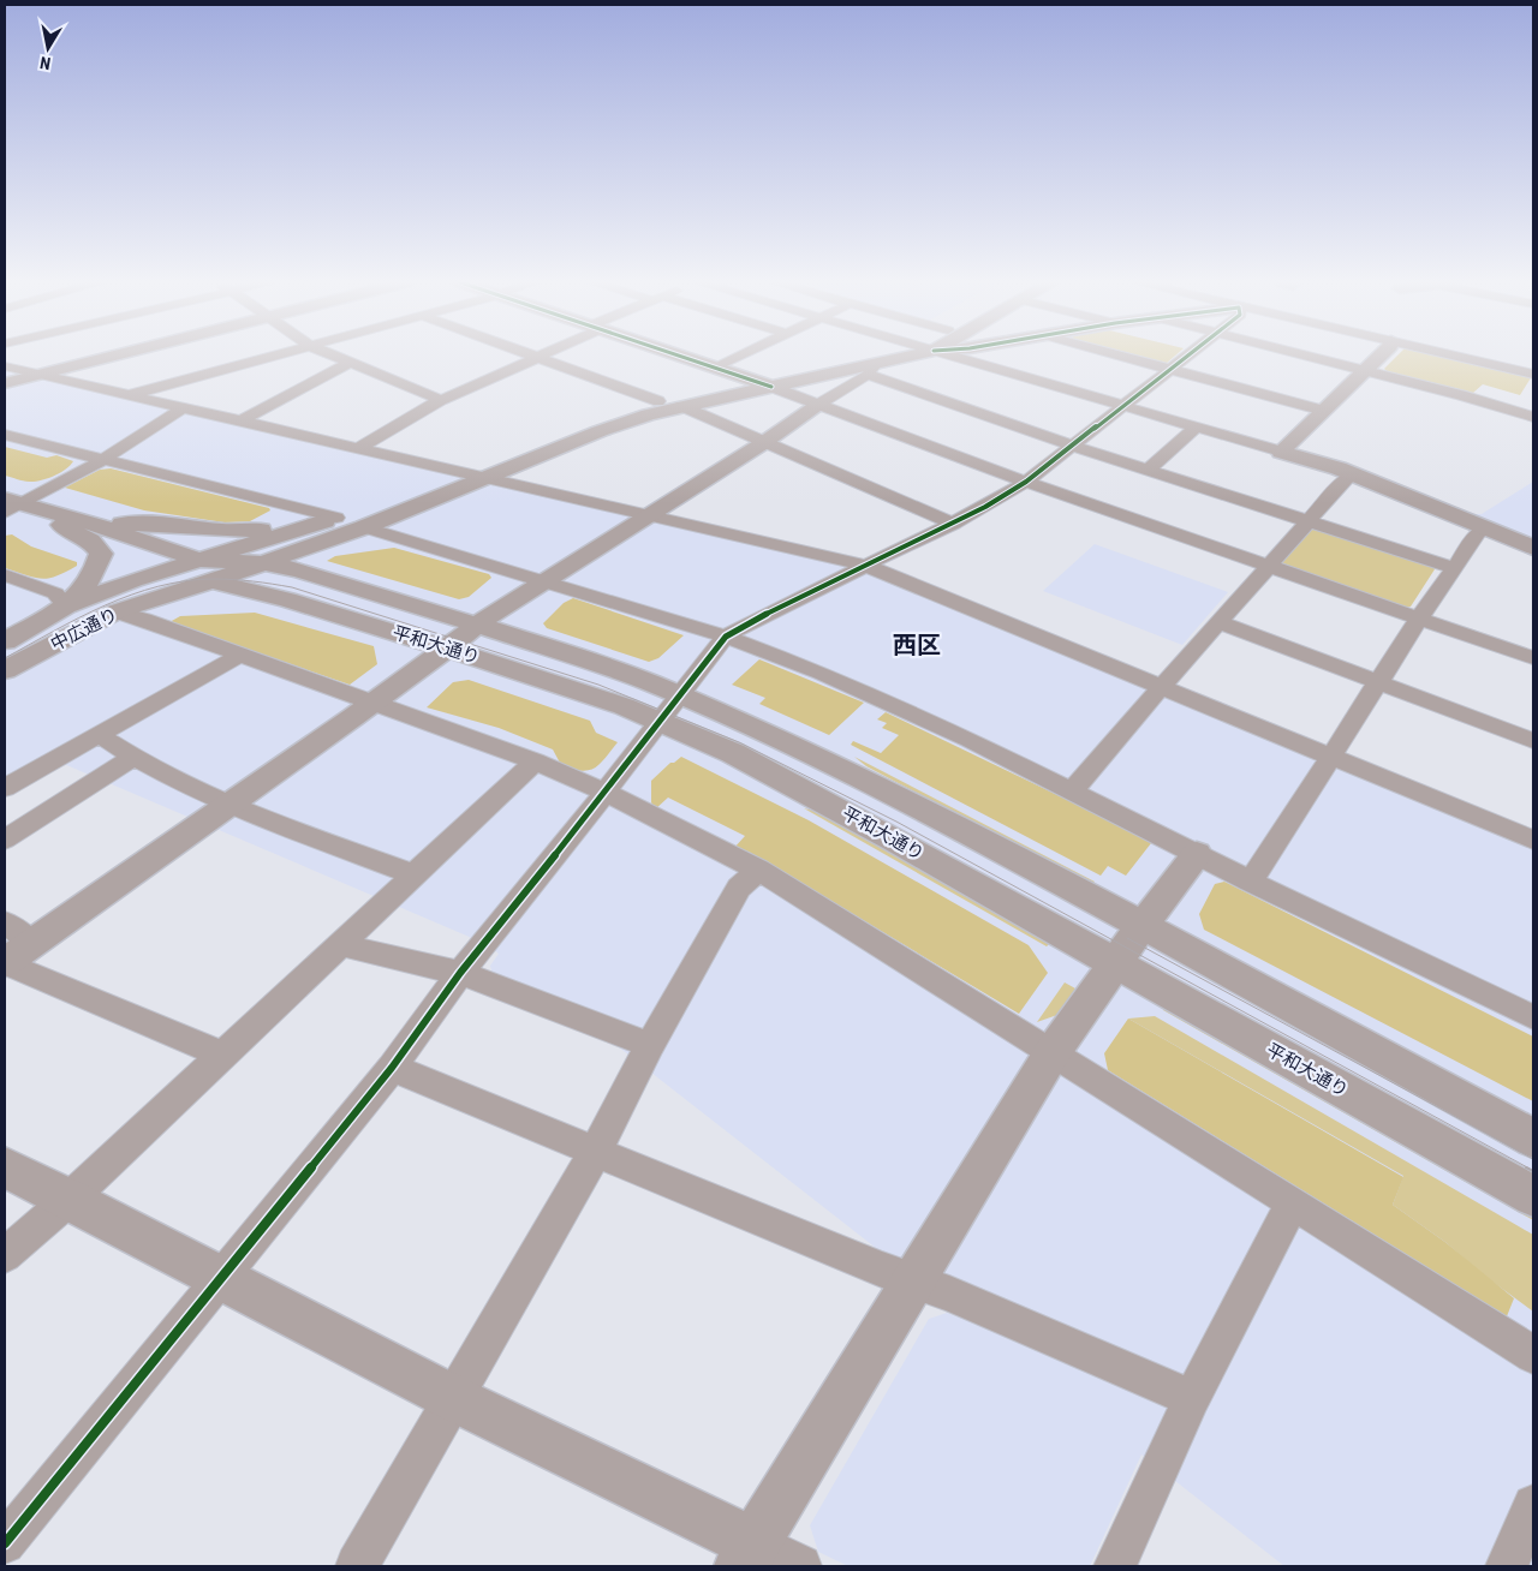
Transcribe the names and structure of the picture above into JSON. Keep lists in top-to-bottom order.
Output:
{
  "streets": {
    "street": ["中広通り", "平和大通り"]
  },
  "crossings": [
    ["中広通り", "平和大通り"]
  ],
  "districts": ["西区"],
  "north": "bottom"
}
